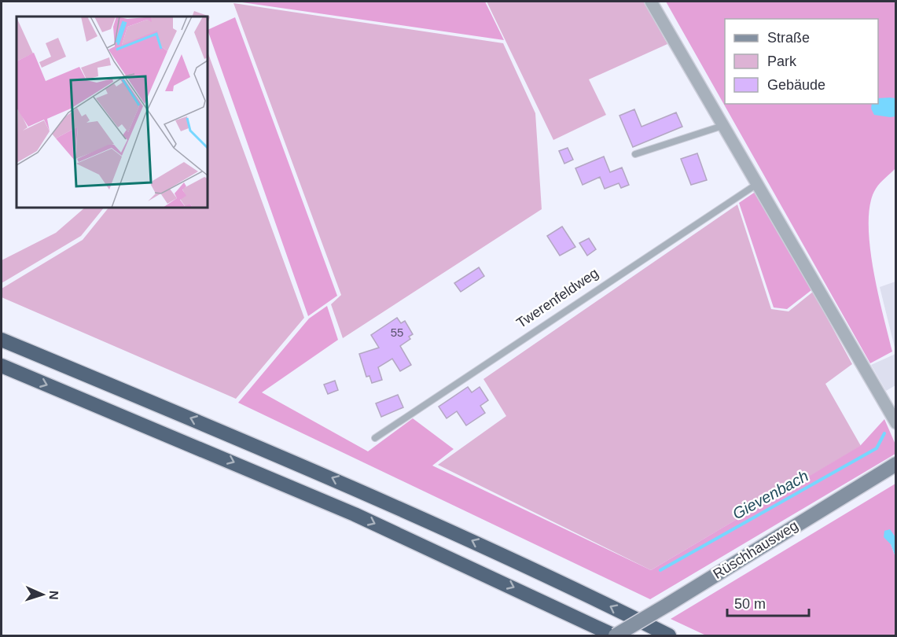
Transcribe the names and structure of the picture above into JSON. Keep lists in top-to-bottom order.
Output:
{
  "streets": {
    "main road": ["Rüschhausweg"],
    "lane": ["Twerenfeldweg"]
  },
  "water": ["Gievenbach"],
  "house_numbers": ["55"],
  "legend": ["Straße", "Park", "Gebäude"],
  "scale_bar": "50 m",
  "north": "right"
}
